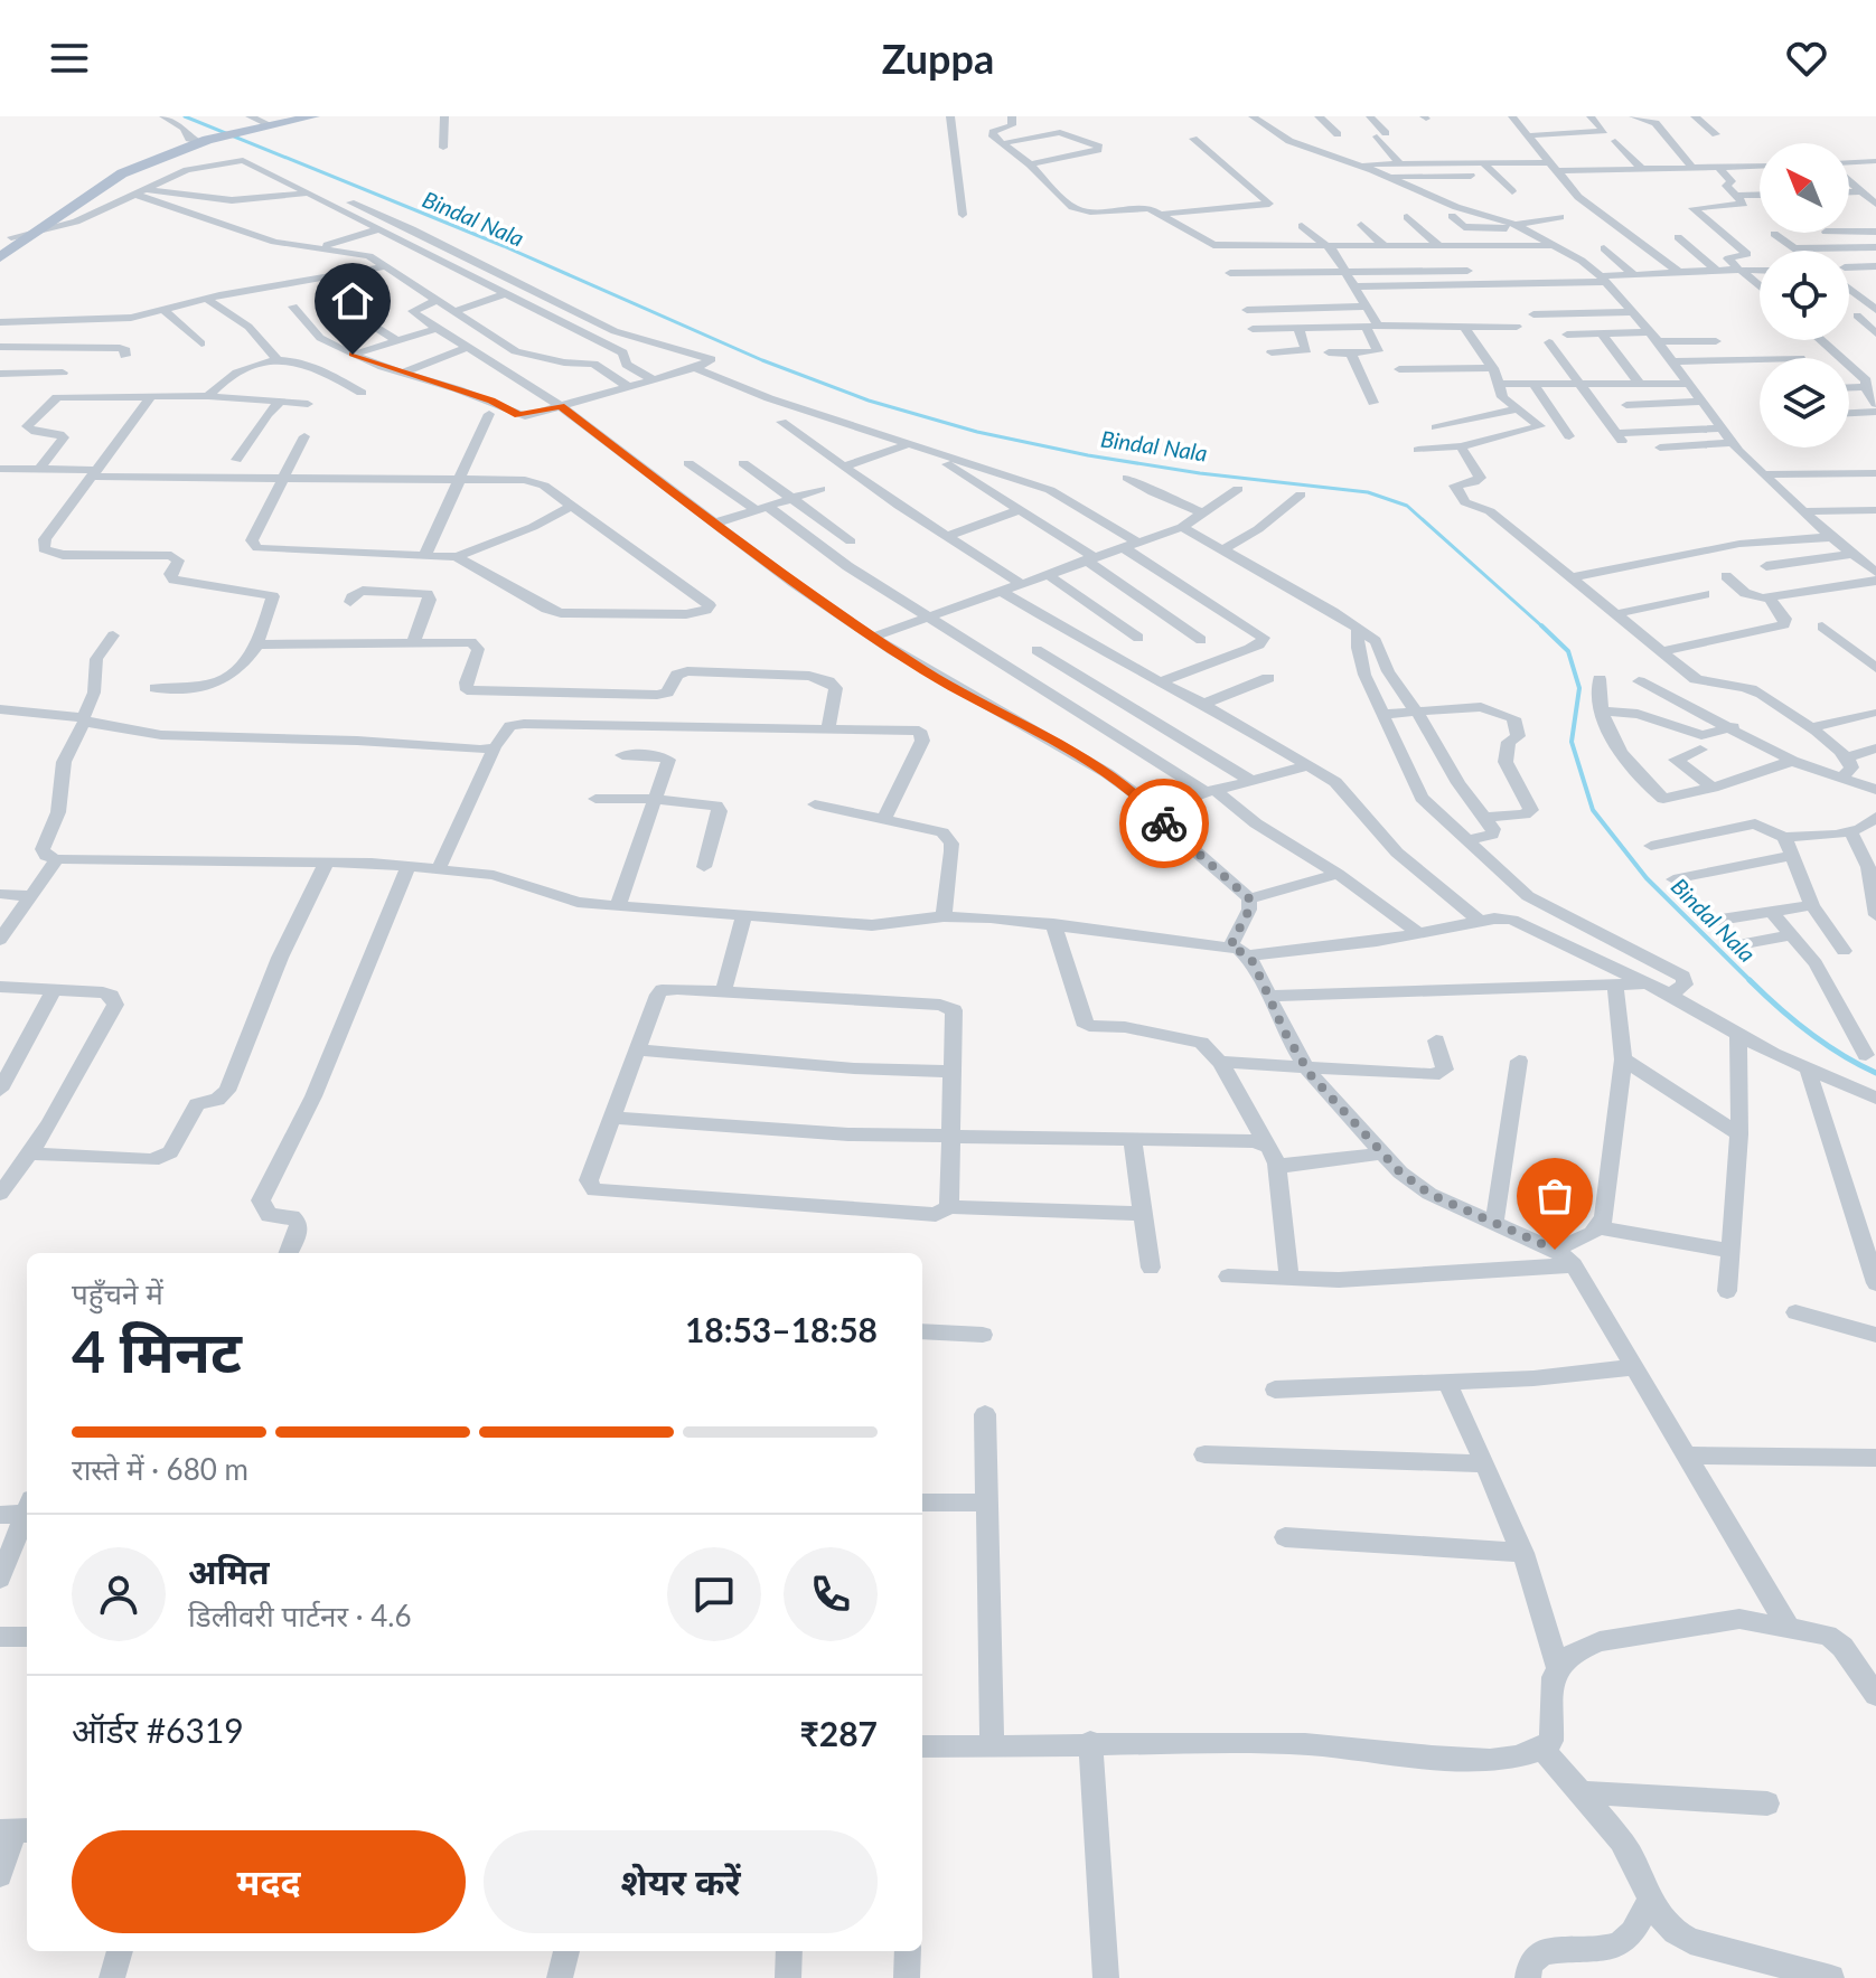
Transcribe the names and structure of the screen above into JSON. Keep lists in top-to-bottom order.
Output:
{
  "water": ["Bindal Nala"],
  "north": "top left",
  "page": {
    "header": "Zuppa",
    "heading": ["4 मिनट", "पहुँचने में", "18:53–18:58"],
    "panel": [
      "अमित",
      "डिलीवरी पार्टनर · 4.6",
      "ऑर्डर #6319",
      "₹287"
    ],
    "bar": "रास्ते में · 680 m",
    "buttons": ["मदद", "शेयर करें"]
  }
}
